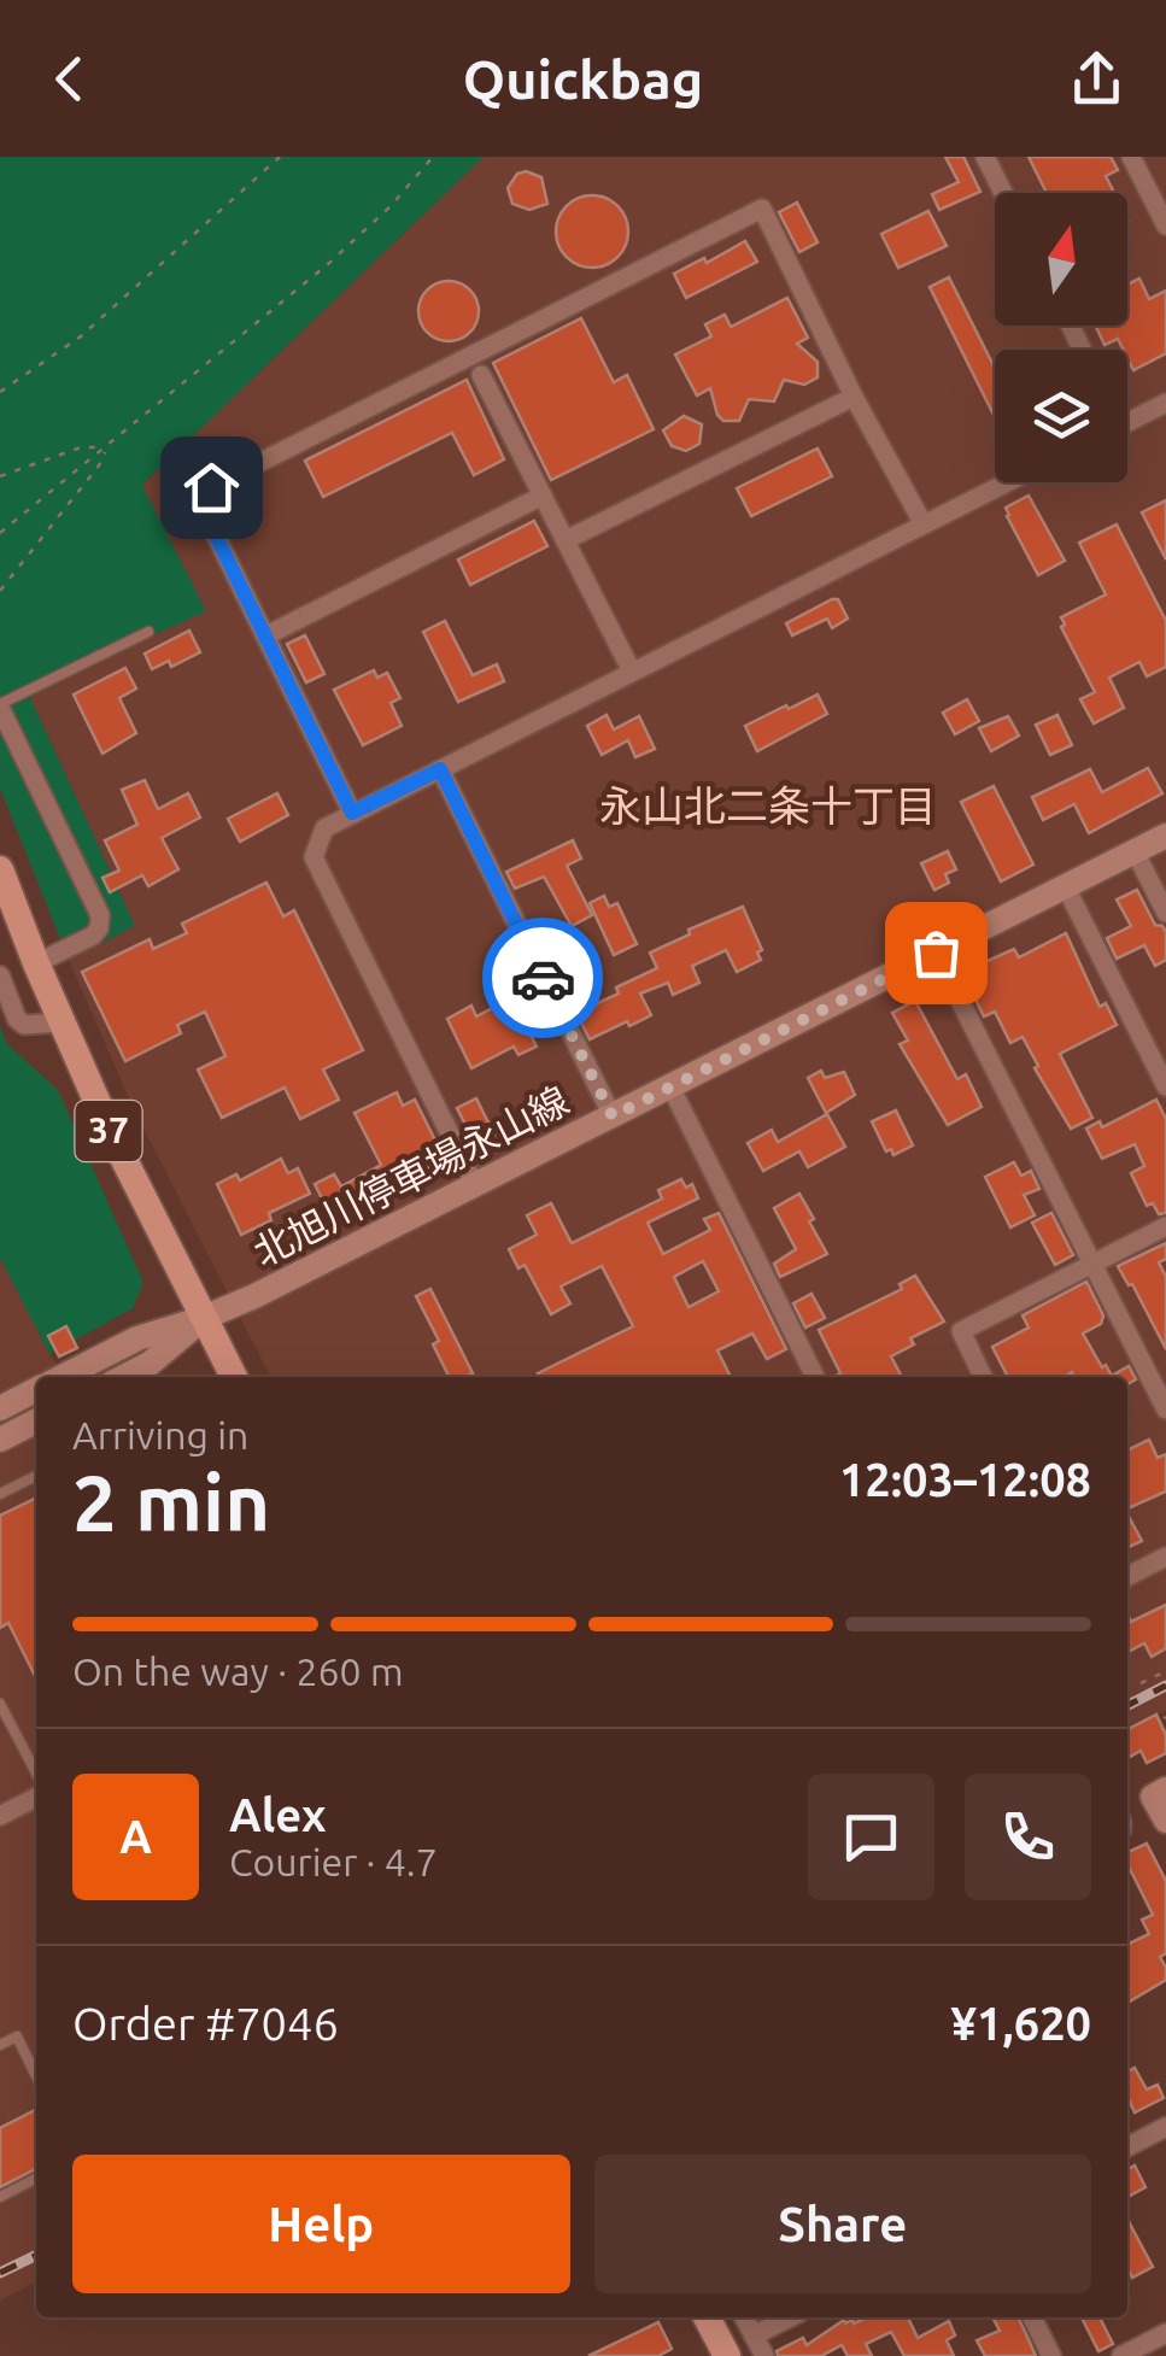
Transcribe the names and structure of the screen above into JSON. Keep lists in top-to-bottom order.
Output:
{
  "streets": {
    "main road": ["37", "北旭川停車場永山線"]
  },
  "crossings": [
    ["37", "北旭川停車場永山線"]
  ],
  "districts": ["永山北二条十丁目"],
  "north": "top",
  "page": {
    "header": "Quickbag",
    "heading": ["2 min", "Arriving in", "12:03–12:08"],
    "panel": [
      "Alex",
      "Courier · 4.7",
      "Order #7046",
      "¥1,620"
    ],
    "bar": "On the way · 260 m",
    "round": "A",
    "buttons": ["Help", "Share"]
  }
}
